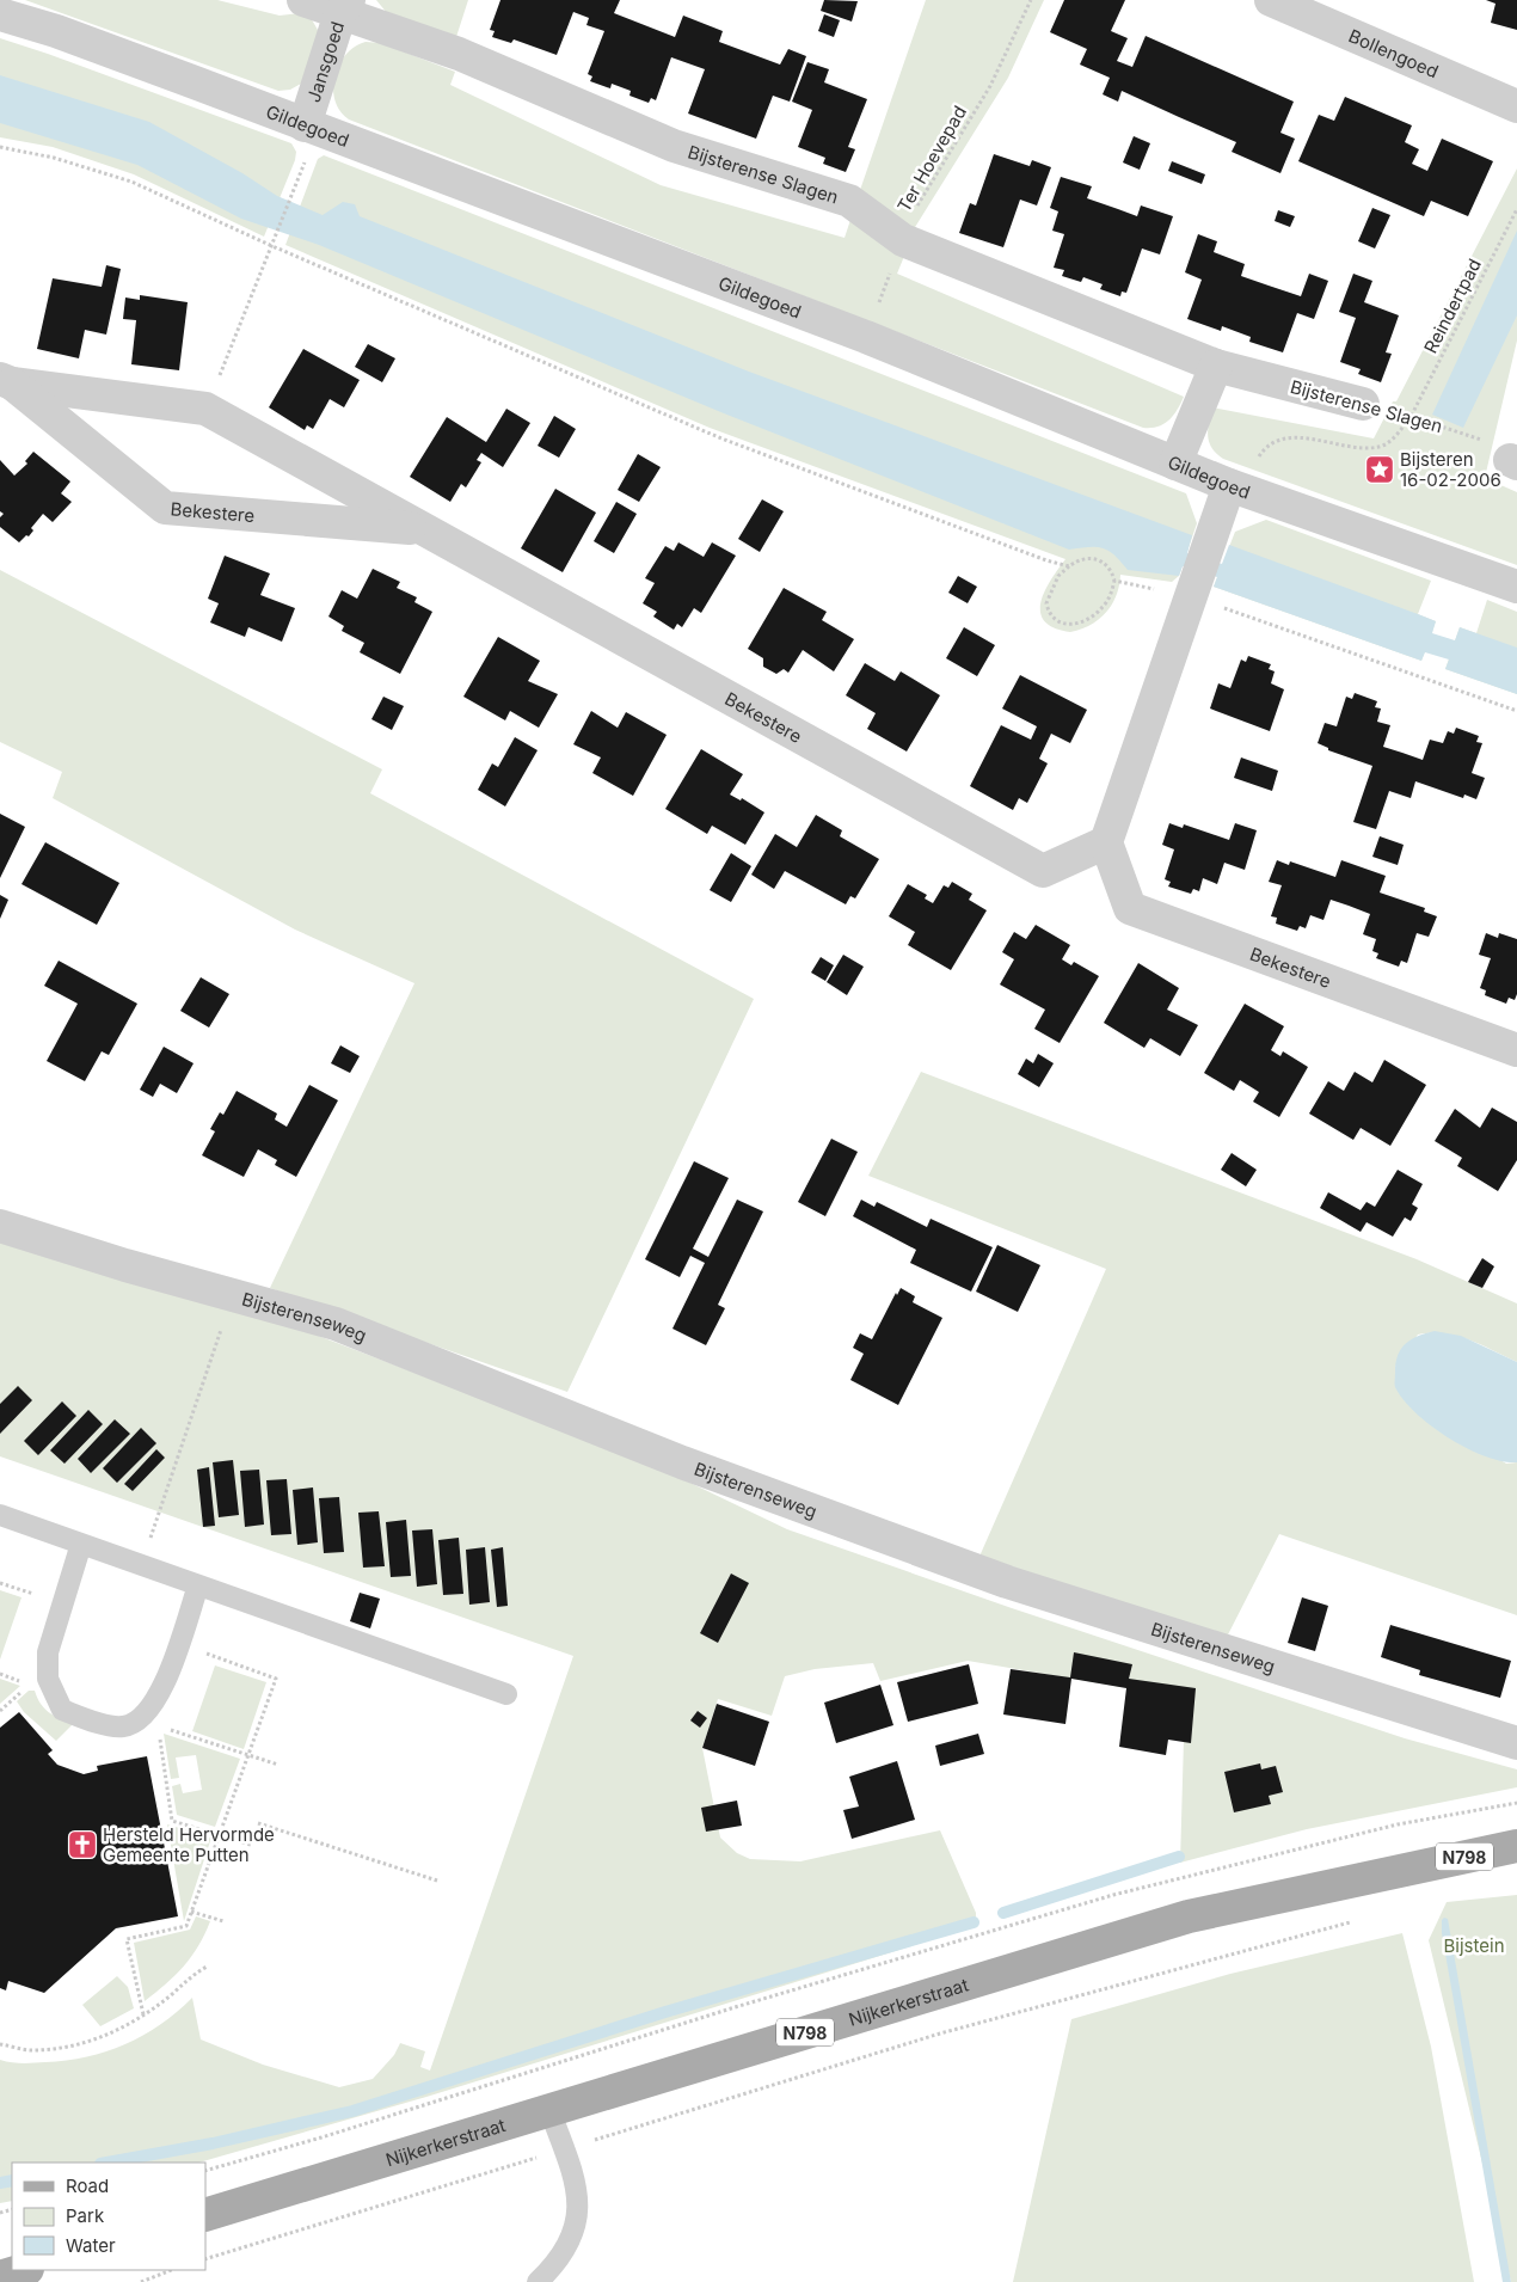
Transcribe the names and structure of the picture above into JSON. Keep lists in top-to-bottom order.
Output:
{
  "streets": {
    "main road": ["N798", "Nijkerkerstraat"],
    "street": [
      "Bollengoed",
      "Jansgoed",
      "Gildegoed",
      "Bijsterense Slagen",
      "Bekestere",
      "Bijsterenseweg"
    ],
    "path": ["Ter Hoevepad", "Reindertpad"]
  },
  "crossings": [
    ["Jansgoed", "Gildegoed"],
    ["Jansgoed", "Bijsterense Slagen"],
    ["Gildegoed", "Ter Hoevepad"],
    ["Gildegoed", "Reindertpad"],
    ["Ter Hoevepad", "Bijsterense Slagen"],
    ["Bijsterense Slagen", "Reindertpad"]
  ],
  "parks": ["Bijstein"],
  "places": {
    "place": ["Bijsteren 16-02-2006"],
    "church": ["Hersteld Hervormde Gemeente Putten"]
  },
  "legend": ["Road", "Park", "Water"]
}
